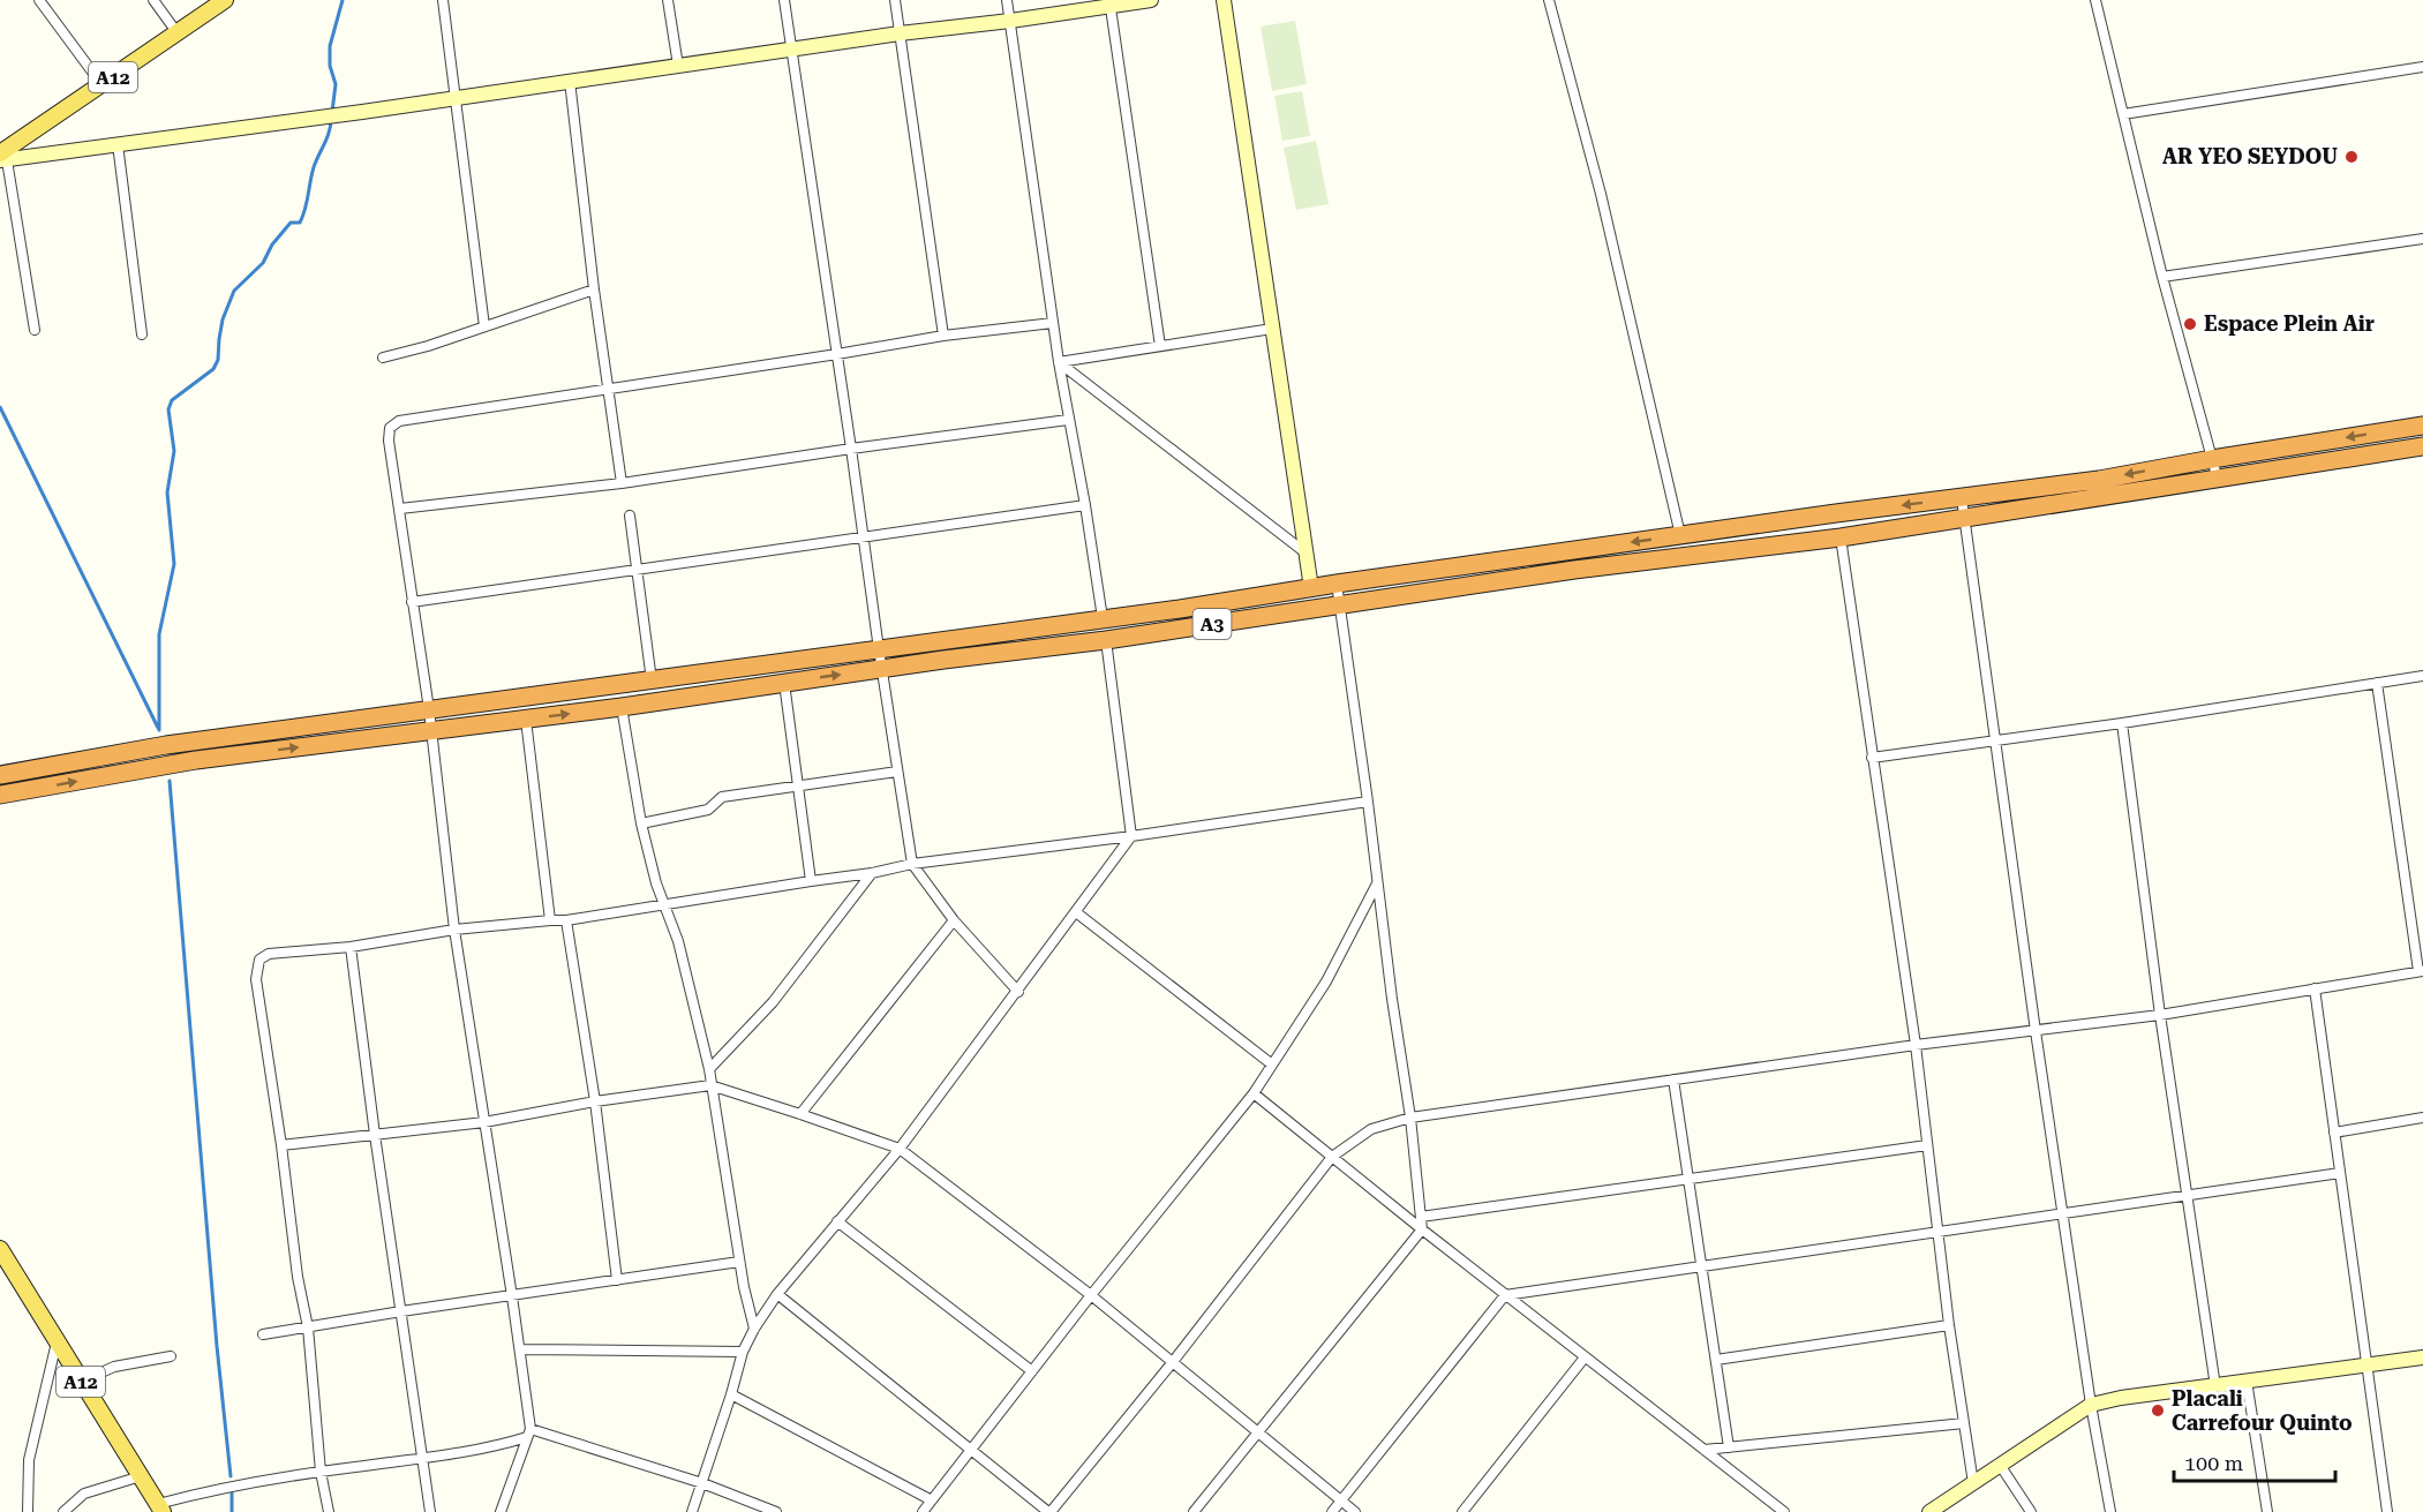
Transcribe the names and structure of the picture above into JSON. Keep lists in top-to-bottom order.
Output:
{
  "streets": {
    "highway": ["A3"],
    "main road": ["A12"]
  },
  "places": ["AR YEO SEYDOU", "Espace Plein Air", "Placali Carrefour Quinto"],
  "scale_bar": "100 m"
}
